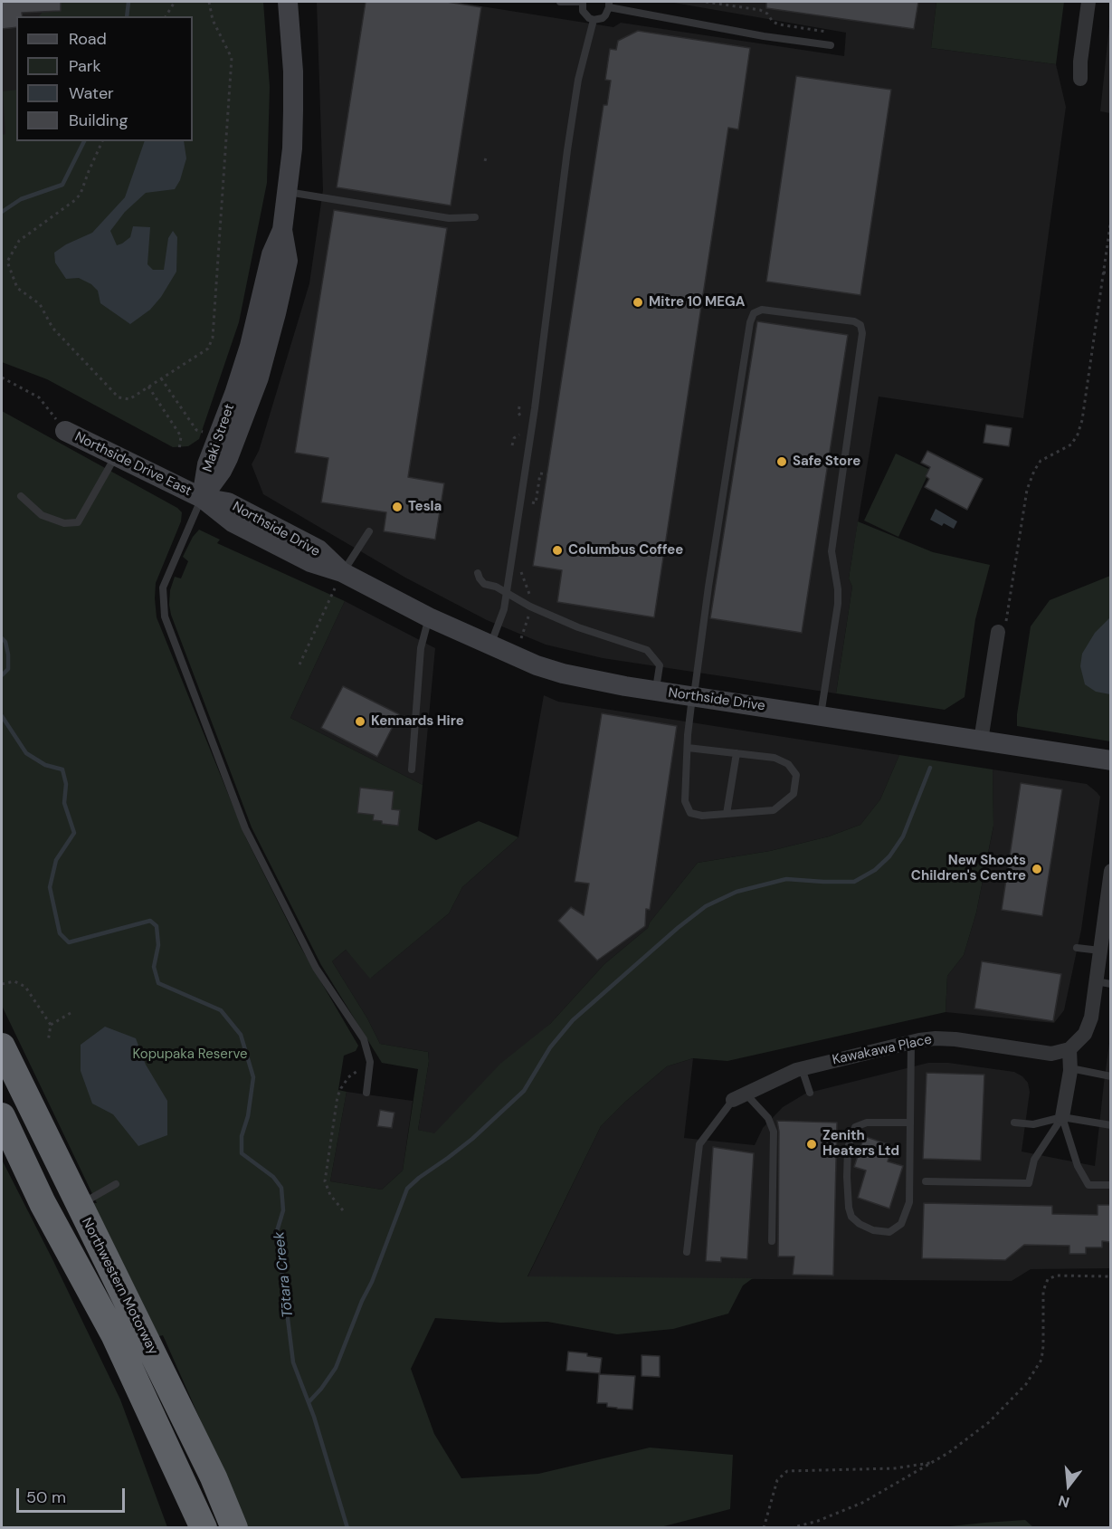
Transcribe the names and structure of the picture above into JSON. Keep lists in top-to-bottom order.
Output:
{
  "streets": {
    "highway": ["Northwestern Motorway"],
    "street": [
      "Maki Street",
      "Northside Drive East",
      "Northside Drive",
      "Kawakawa Place"
    ]
  },
  "crossings": [
    ["Maki Street", "Northside Drive East"],
    ["Maki Street", "Northside Drive"],
    ["Northside Drive East", "Northside Drive"]
  ],
  "water": ["Tōtara Creek"],
  "parks": ["Kopupaka Reserve"],
  "places": [
    "Mitre 10 MEGA",
    "Safe Store",
    "Tesla",
    "Columbus Coffee",
    "Kennards Hire",
    "New Shoots Children's Centre",
    "Zenith Heaters Ltd"
  ],
  "legend": [
    "Road",
    "Park",
    "Water",
    "Building"
  ],
  "scale_bar": "50 m",
  "north": "bottom"
}
